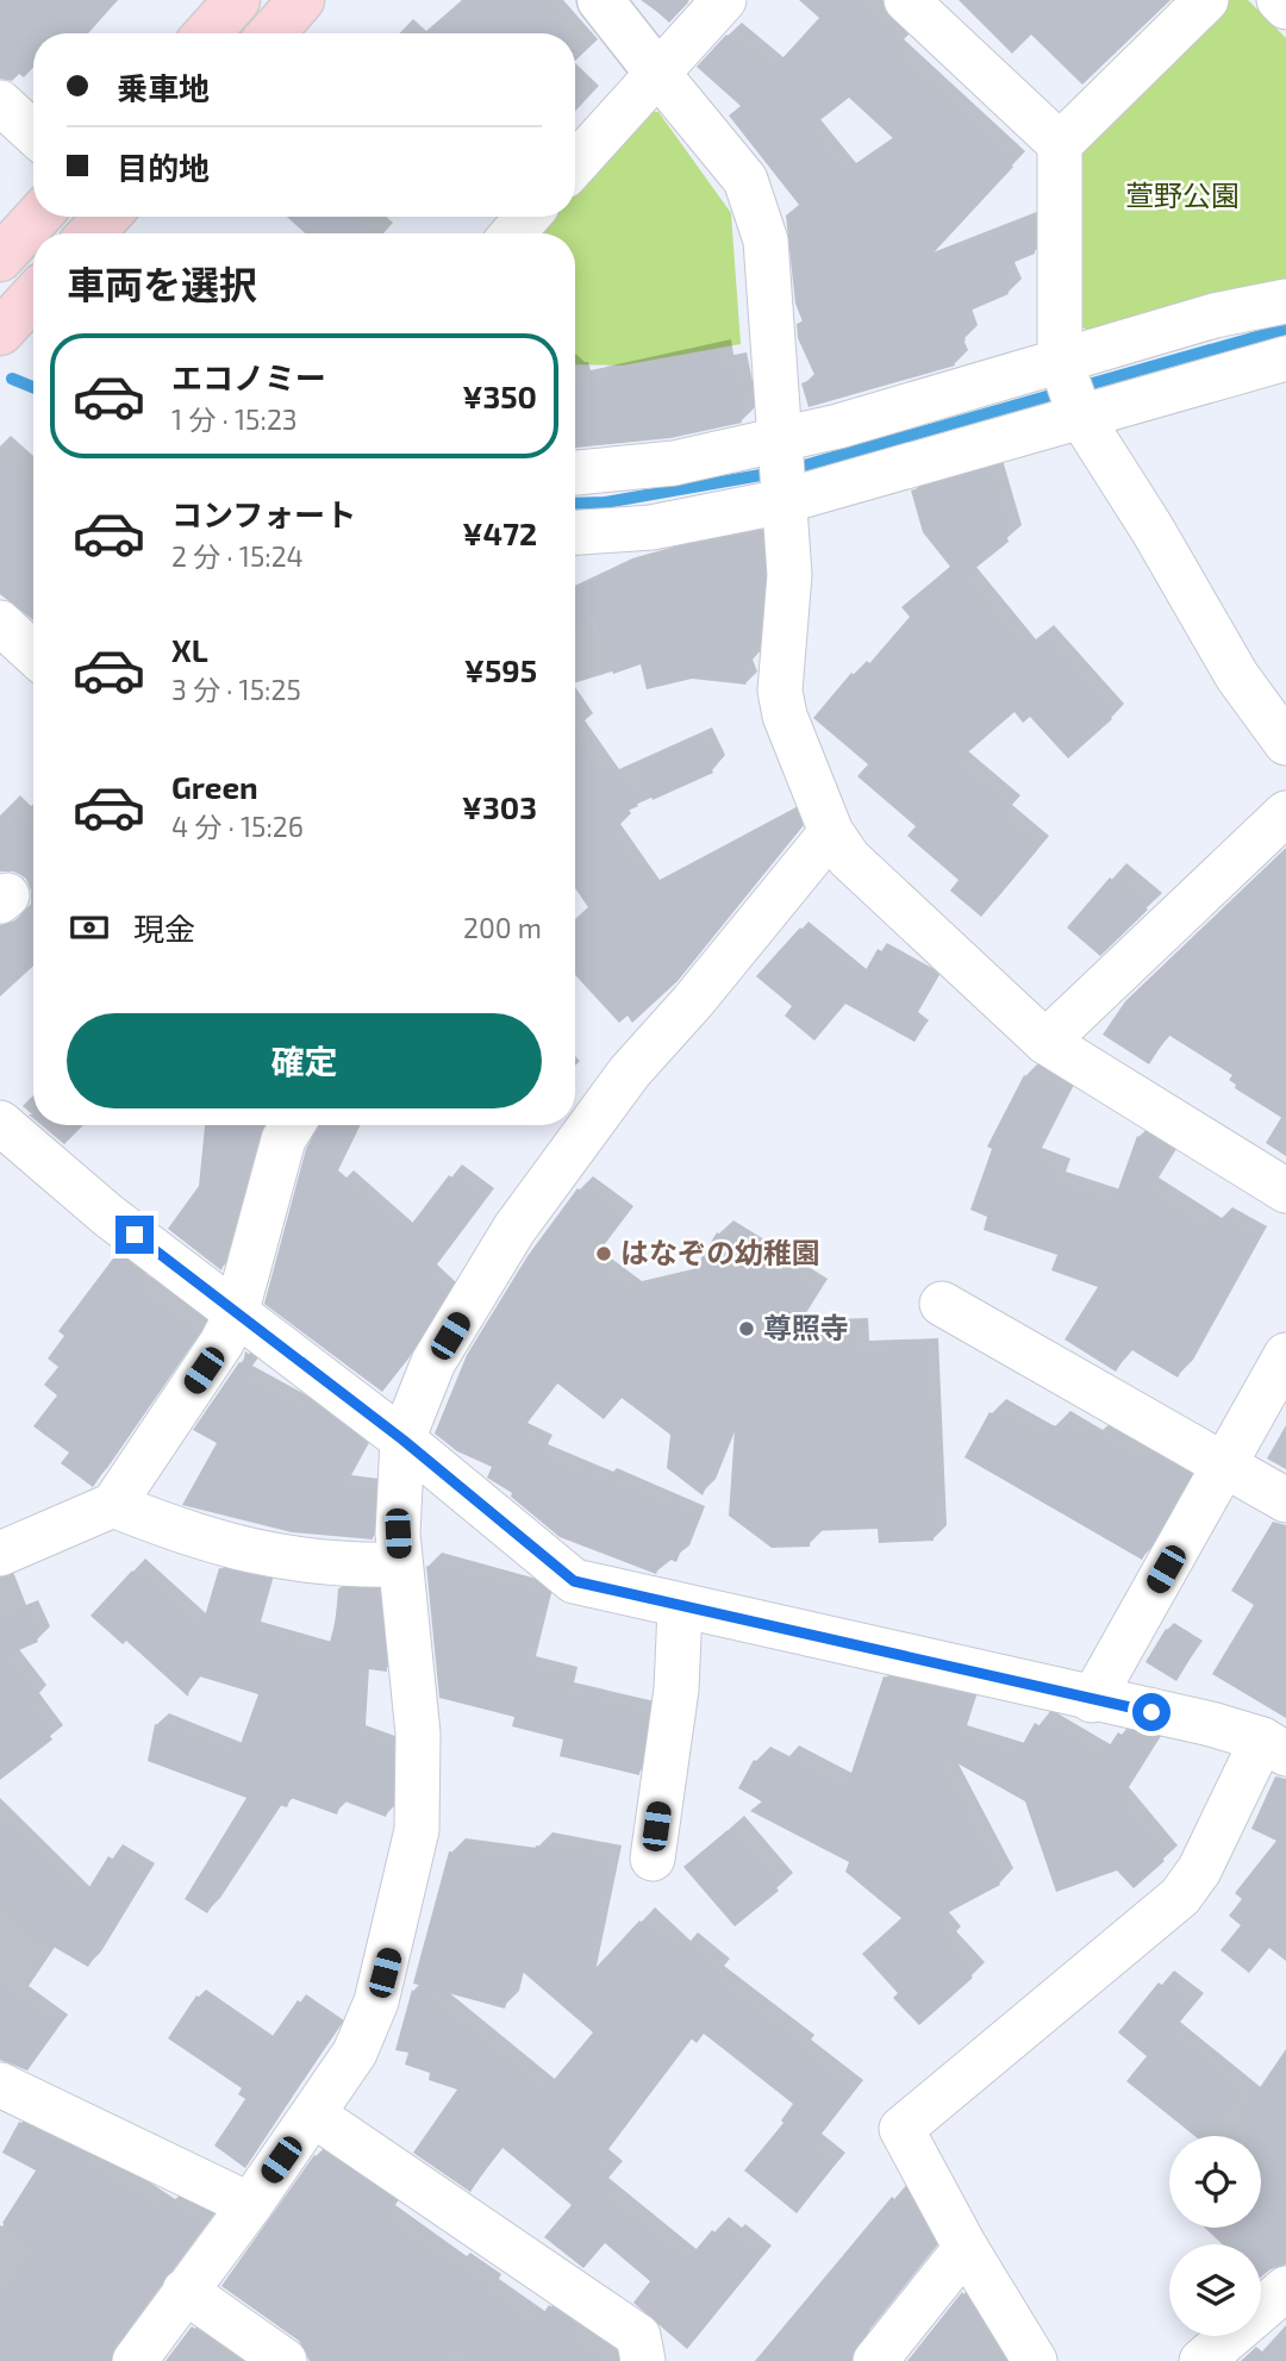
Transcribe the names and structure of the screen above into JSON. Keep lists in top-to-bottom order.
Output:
{
  "parks": ["萱野公園"],
  "places": ["はなぞの幼稚園", "尊照寺"],
  "page": {
    "banner": ["乗車地", "目的地"],
    "heading": "車両を選択",
    "list": [
      {
        "name": "エコノミー",
        "note": "1 分 · 15:23",
        "value": "¥350"
      },
      {
        "name": "コンフォート",
        "note": "2 分 · 15:24",
        "value": "¥472"
      },
      {
        "name": "XL",
        "note": "3 分 · 15:25",
        "value": "¥595"
      },
      {
        "name": "Green",
        "note": "4 分 · 15:26",
        "value": "¥303"
      }
    ],
    "pay": ["現金", "200 m"],
    "buttons": "確定"
  }
}
